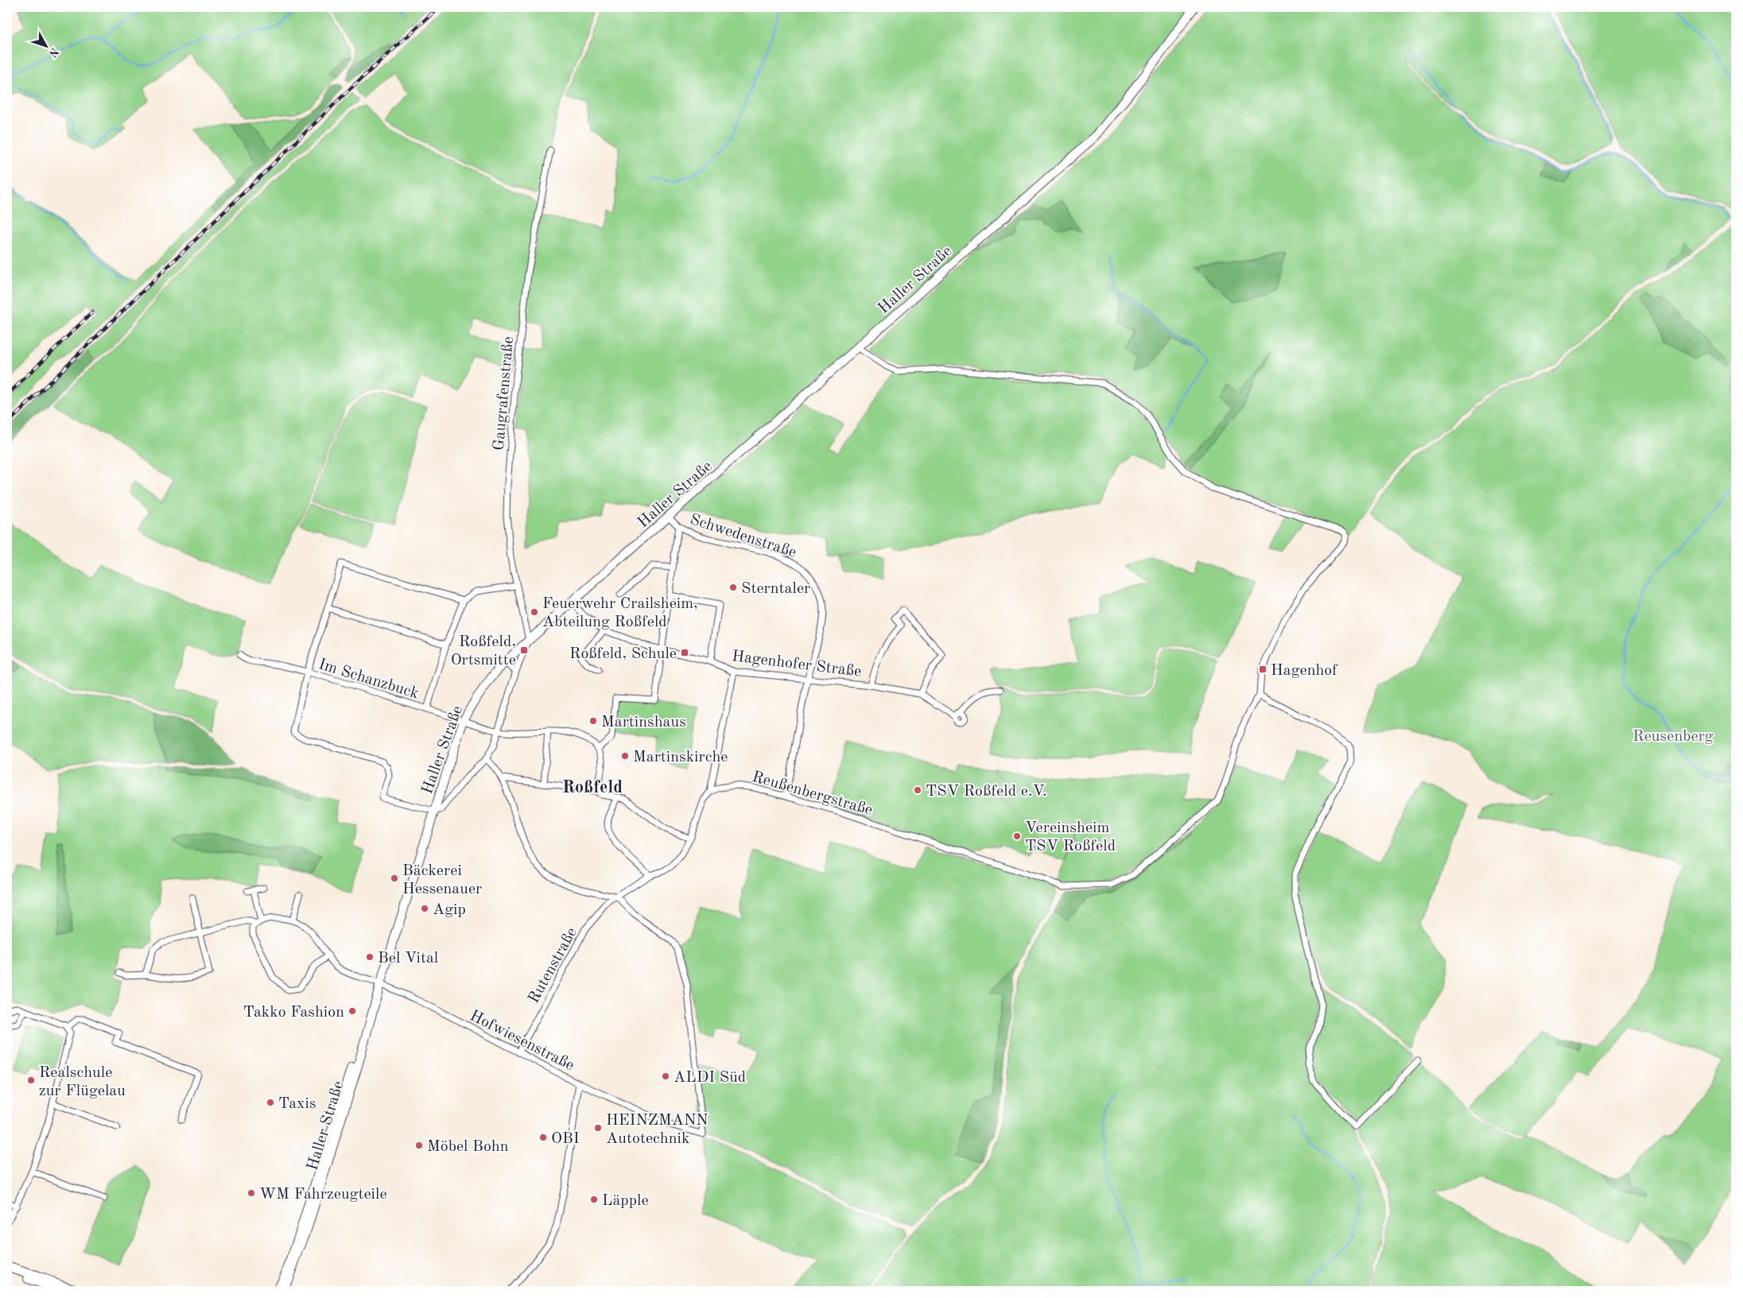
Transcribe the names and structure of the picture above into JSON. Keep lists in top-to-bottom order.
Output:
{
  "streets": {
    "main road": ["Haller Straße"],
    "street": [
      "Gaugrafenstraße",
      "Schwedenstraße",
      "Hagenhofer Straße",
      "Im Schanzbuck",
      "Reußenbergstraße",
      "Rutenstraße",
      "Hofwiesenstraße"
    ]
  },
  "crossings": [
    ["Haller Straße", "Gaugrafenstraße"],
    ["Haller Straße", "Schwedenstraße"],
    ["Haller Straße", "Hagenhofer Straße"],
    ["Haller Straße", "Im Schanzbuck"],
    ["Haller Straße", "Hofwiesenstraße"],
    ["Schwedenstraße", "Hagenhofer Straße"],
    ["Schwedenstraße", "Reußenbergstraße"],
    ["Rutenstraße", "Hofwiesenstraße"]
  ],
  "districts": ["Roßfeld"],
  "parks": ["Reusenberg"],
  "places": {
    "other": [
      "Sterntaler",
      "Feuerwehr Crailsheim, Abteilung Roßfeld",
      "Martinshaus",
      "Martinskirche",
      "TSV Roßfeld e.V.",
      "Vereinsheim TSV Roßfeld",
      "Bäckerei Hessenauer",
      "Agip",
      "Bel Vital",
      "Takko Fashion",
      "ALDI Süd",
      "Realschule zur Flügelau",
      "Taxis",
      "HEINZMANN Autotechnik",
      "OBI",
      "Möbel Bohn",
      "WM Fahrzeugteile",
      "Läpple"
    ],
    "transit": ["Roßfeld, Ortsmitte", "Roßfeld, Schule", "Hagenhof"]
  },
  "north": "bottom right"
}
